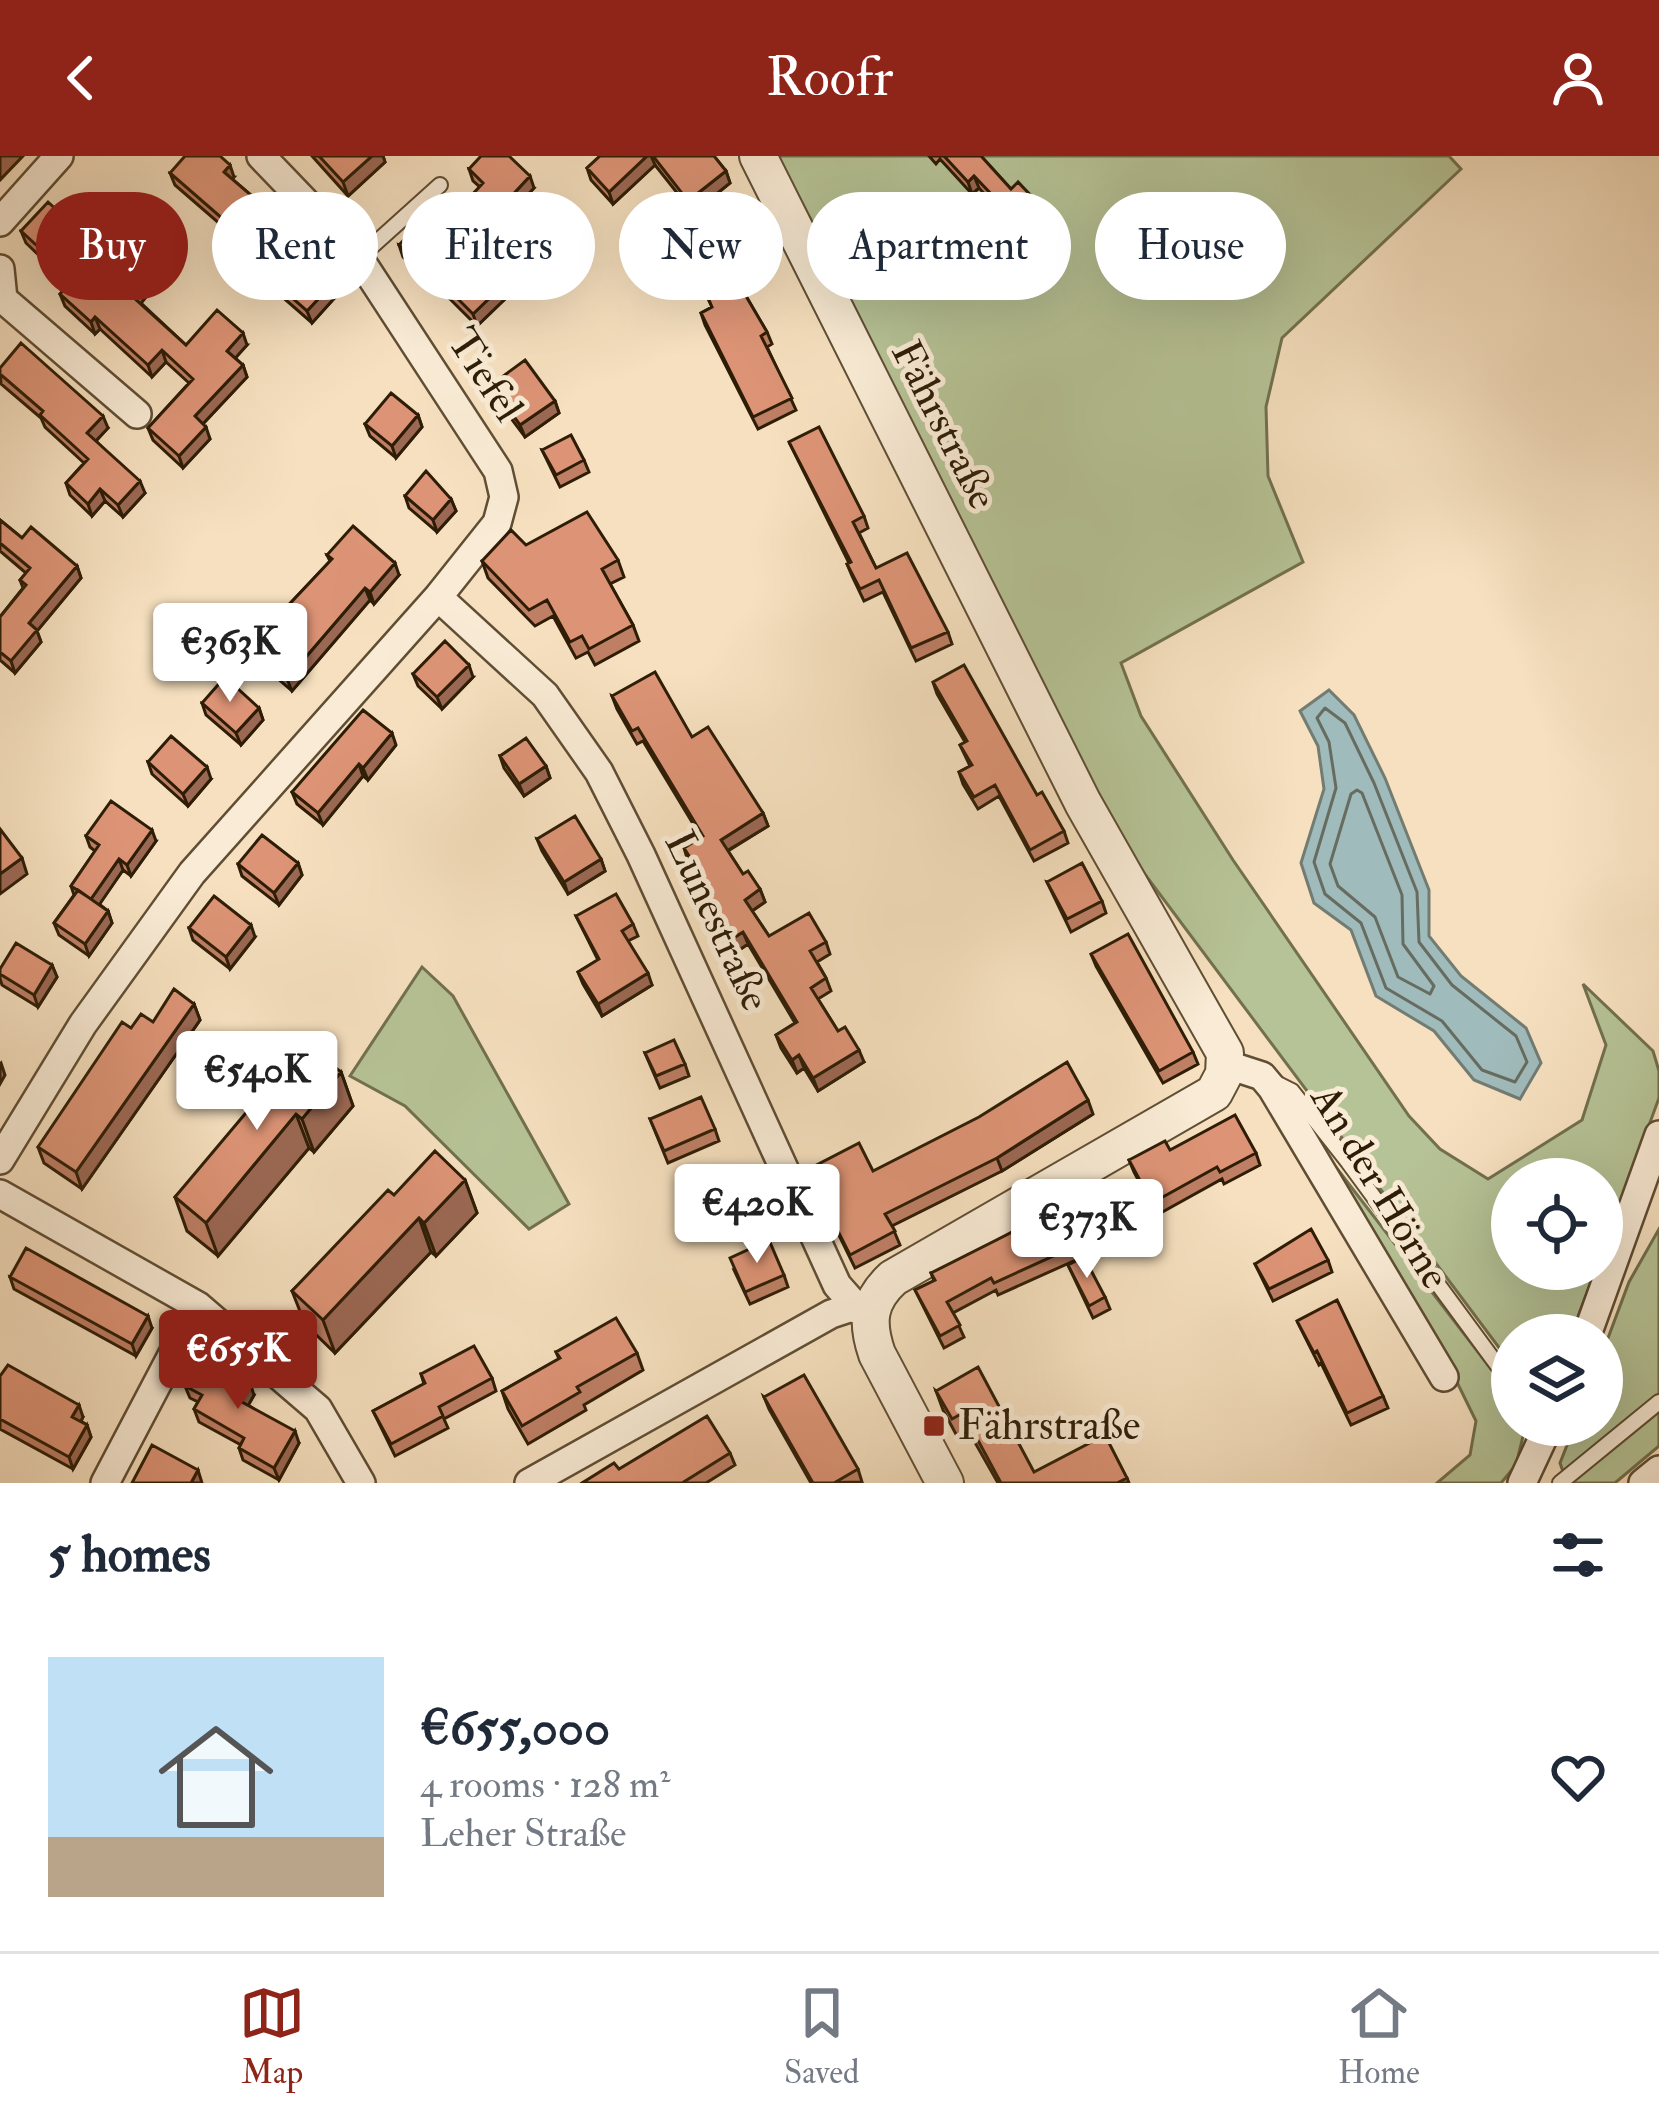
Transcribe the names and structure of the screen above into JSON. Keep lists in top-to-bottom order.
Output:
{
  "streets": {
    "street": [
      "Tiefel",
      "Fährstraße",
      "Lunestraße",
      "An der Hörne"
    ]
  },
  "crossings": [
    ["Tiefel", "Lunestraße"],
    ["Fährstraße", "An der Hörne"]
  ],
  "places": {
    "transit": ["Fährstraße"]
  },
  "page": {
    "header": "Roofr",
    "chip": [
      "Buy",
      "Rent",
      "Filters",
      "New",
      "Apartment",
      "House"
    ],
    "price": [
      "€363K",
      "€540K",
      "€420K",
      "€373K",
      "€655K"
    ],
    "heading": "5 homes",
    "list": [
      {
        "name": "€655,000",
        "note": "4 rooms · 128 m² · Leher Straße"
      }
    ],
    "tabs": ["Map", "Saved", "Home"]
  }
}
